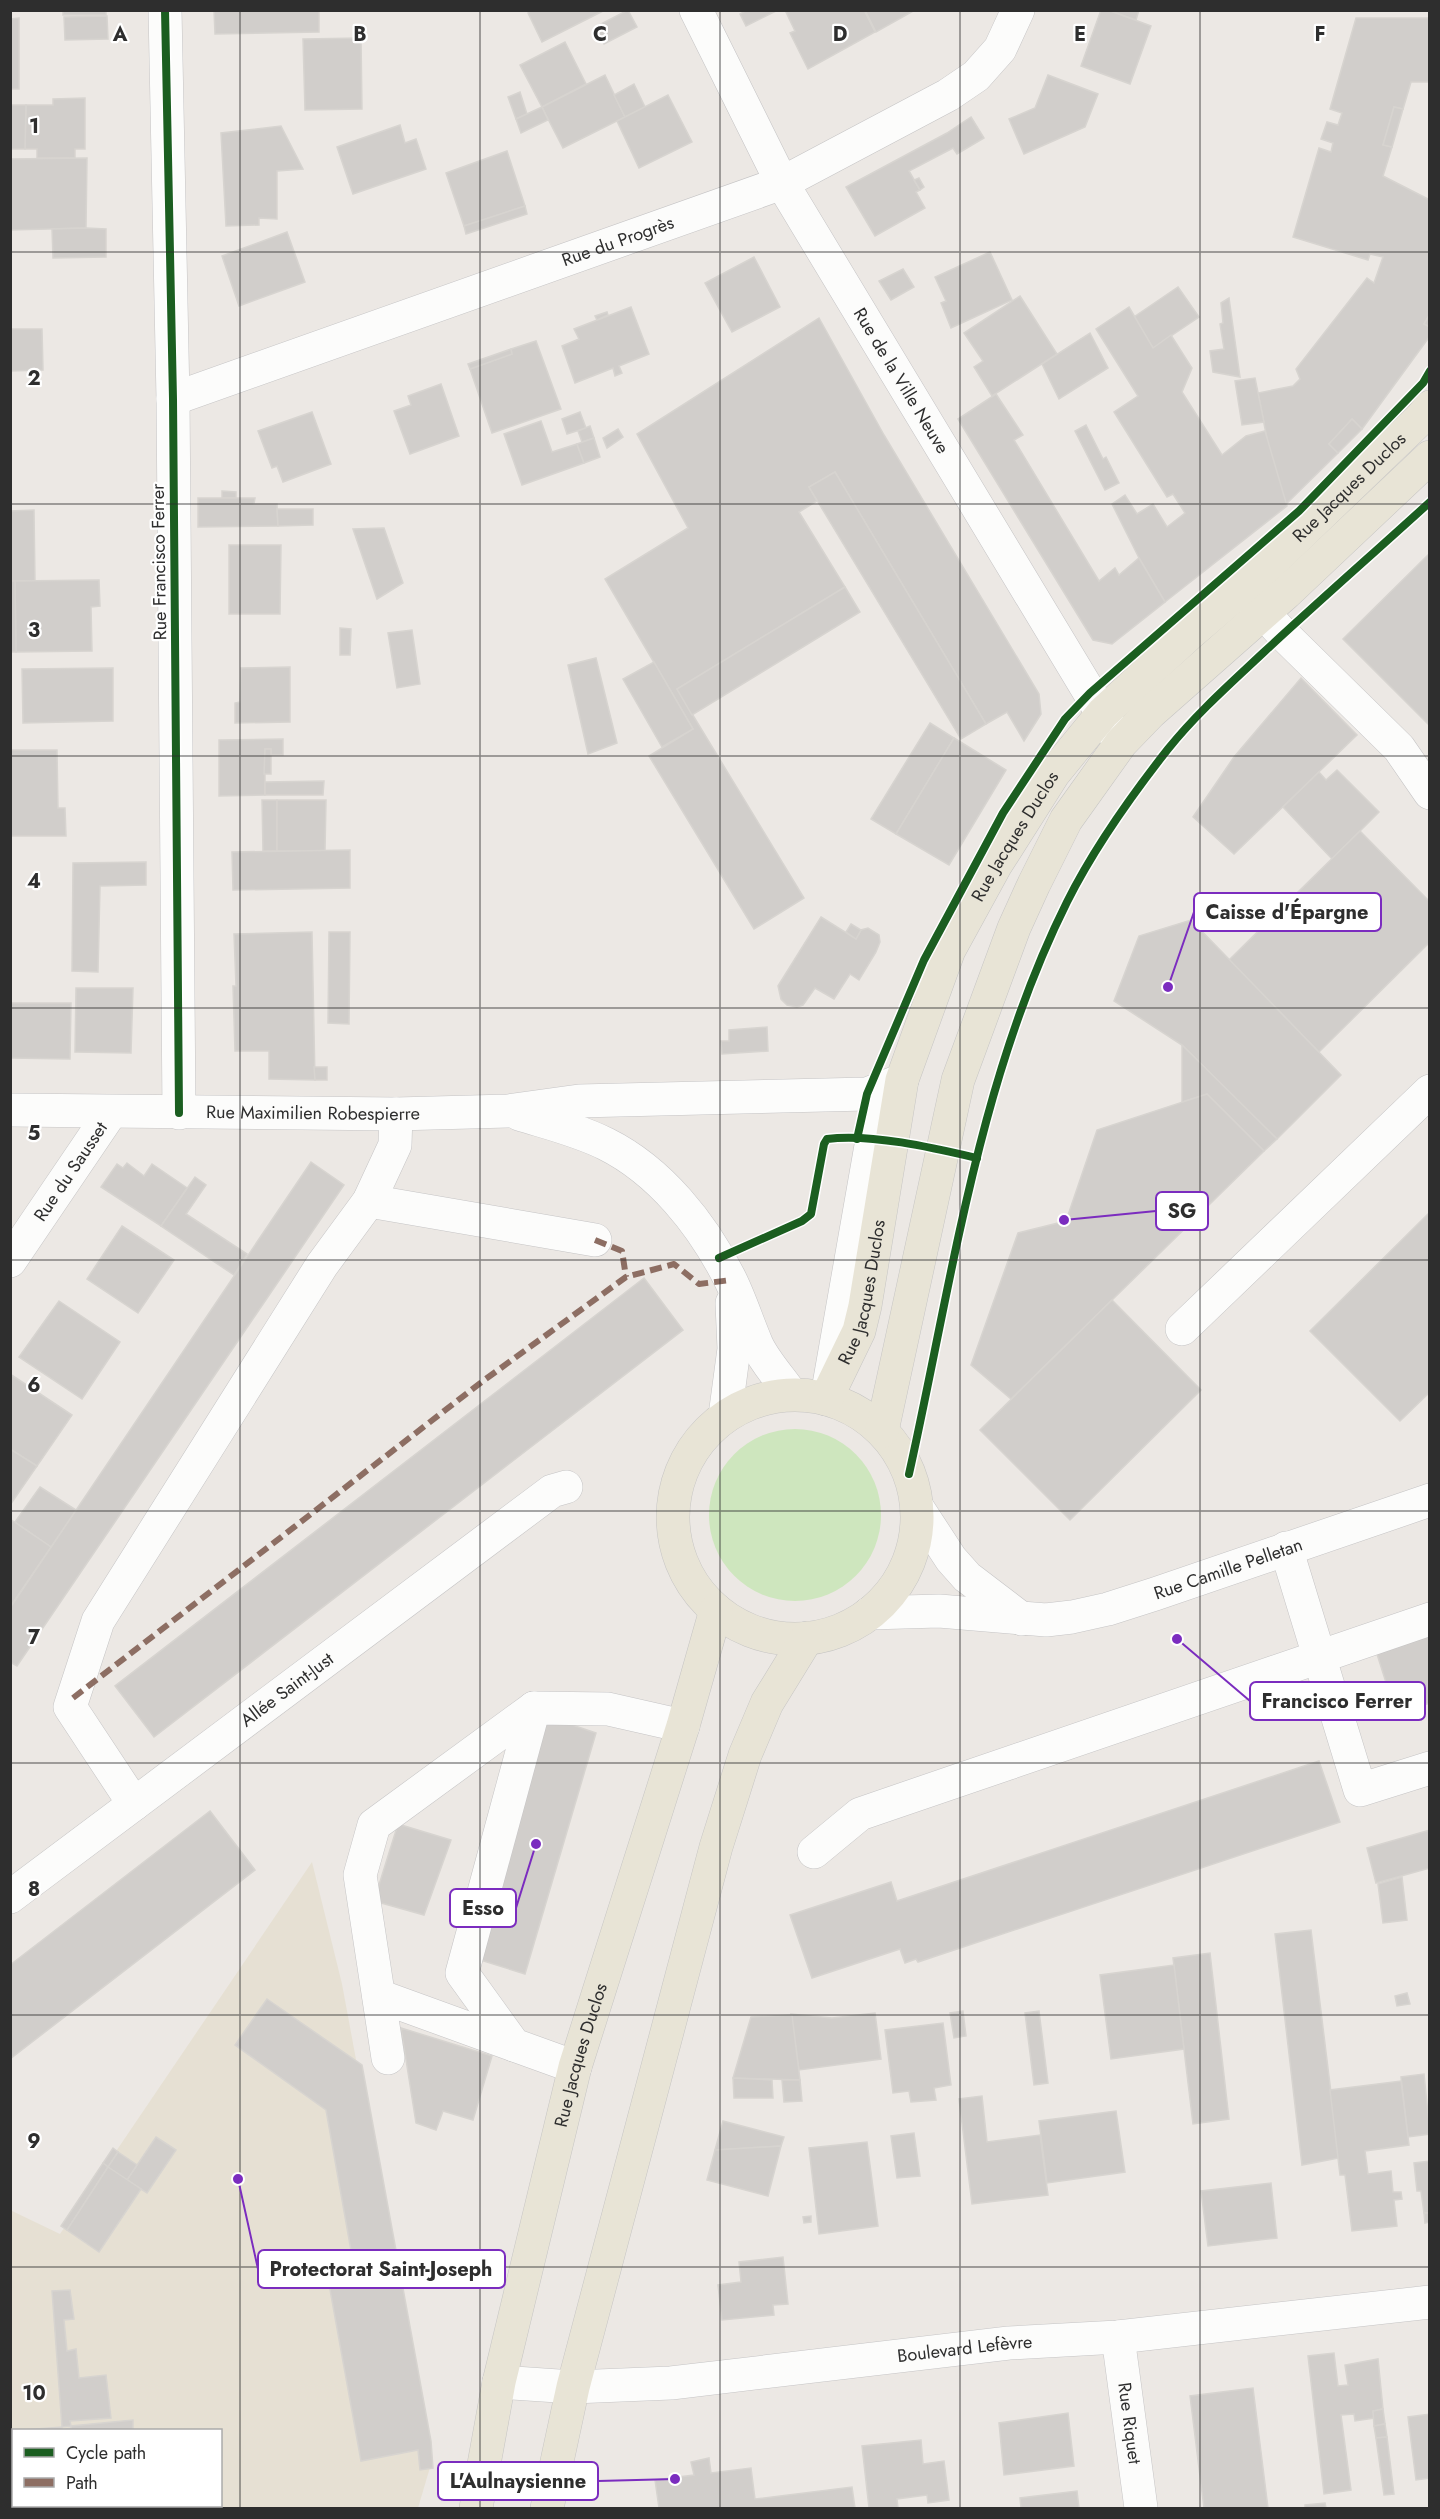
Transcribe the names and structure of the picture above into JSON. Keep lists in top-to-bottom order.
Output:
{
  "streets": {
    "main road": ["Rue Jacques Duclos"],
    "street": [
      "Rue du Progrès",
      "Rue de la Ville Neuve",
      "Rue Francisco Ferrer",
      "Rue Maximilien Robespierre",
      "Rue du Sausset",
      "Rue Camille Pelletan",
      "Allée Saint-Just",
      "Boulevard Lefèvre",
      "Rue Riquet"
    ]
  },
  "crossings": [
    ["Rue du Progrès", "Rue de la Ville Neuve"],
    ["Rue du Progrès", "Rue Francisco Ferrer"],
    ["Rue de la Ville Neuve", "Rue Jacques Duclos"],
    ["Rue Jacques Duclos", "Rue Maximilien Robespierre"],
    ["Rue Jacques Duclos", "Boulevard Lefèvre"],
    ["Rue Francisco Ferrer", "Rue Maximilien Robespierre"],
    ["Rue Maximilien Robespierre", "Rue du Sausset"],
    ["Boulevard Lefèvre", "Rue Riquet"]
  ],
  "places": [
    "Caisse d'Épargne",
    "SG",
    "Francisco Ferrer",
    "Esso",
    "Protectorat Saint-Joseph",
    "L'Aulnaysienne"
  ],
  "legend": ["Cycle path", "Path"],
  "grid": {
    "columns": [
      "A",
      "B",
      "C",
      "D",
      "E",
      "F"
    ],
    "rows": [
      "1",
      "2",
      "3",
      "4",
      "5",
      "6",
      "7",
      "8",
      "9",
      "10"
    ]
  }
}
